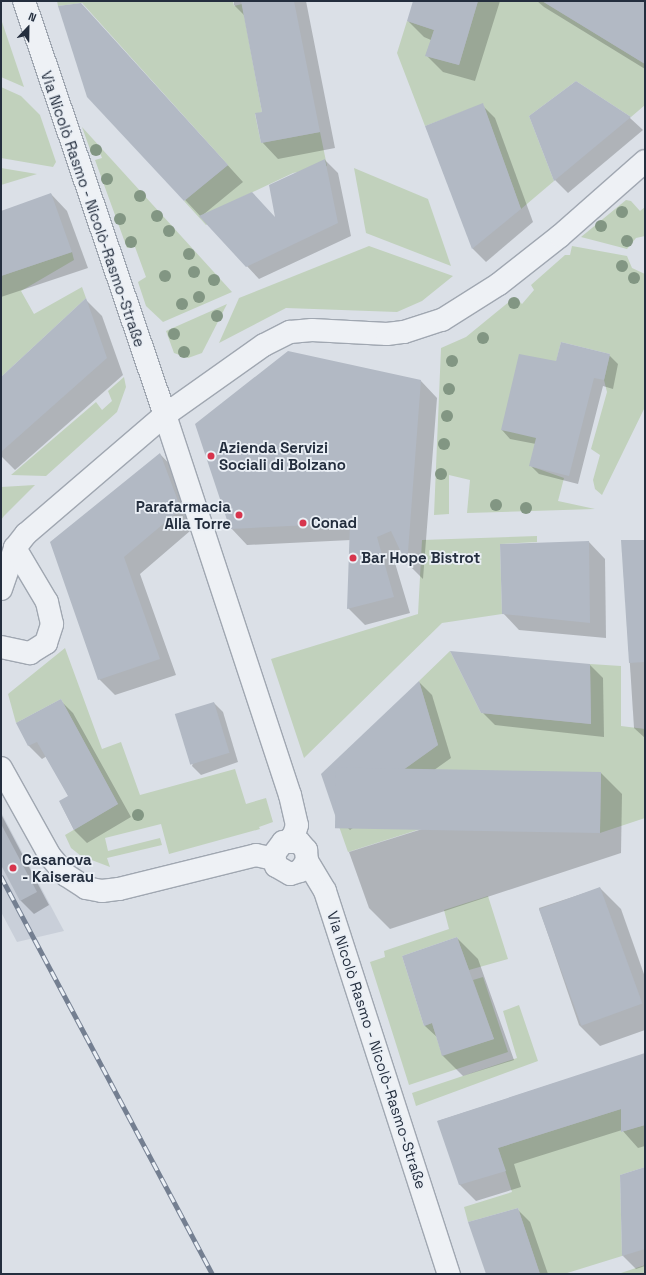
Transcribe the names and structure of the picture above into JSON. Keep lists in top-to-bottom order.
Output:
{
  "streets": {
    "street": ["Via Nicolò Rasmo - Nicolò-Rasmo-Straße"]
  },
  "places": [
    "Azienda Servizi Sociali di Bolzano",
    "Parafarmacia Alla Torre",
    "Conad",
    "Bar Hope Bistrot",
    "Casanova - Kaiserau"
  ],
  "north": "top"
}
